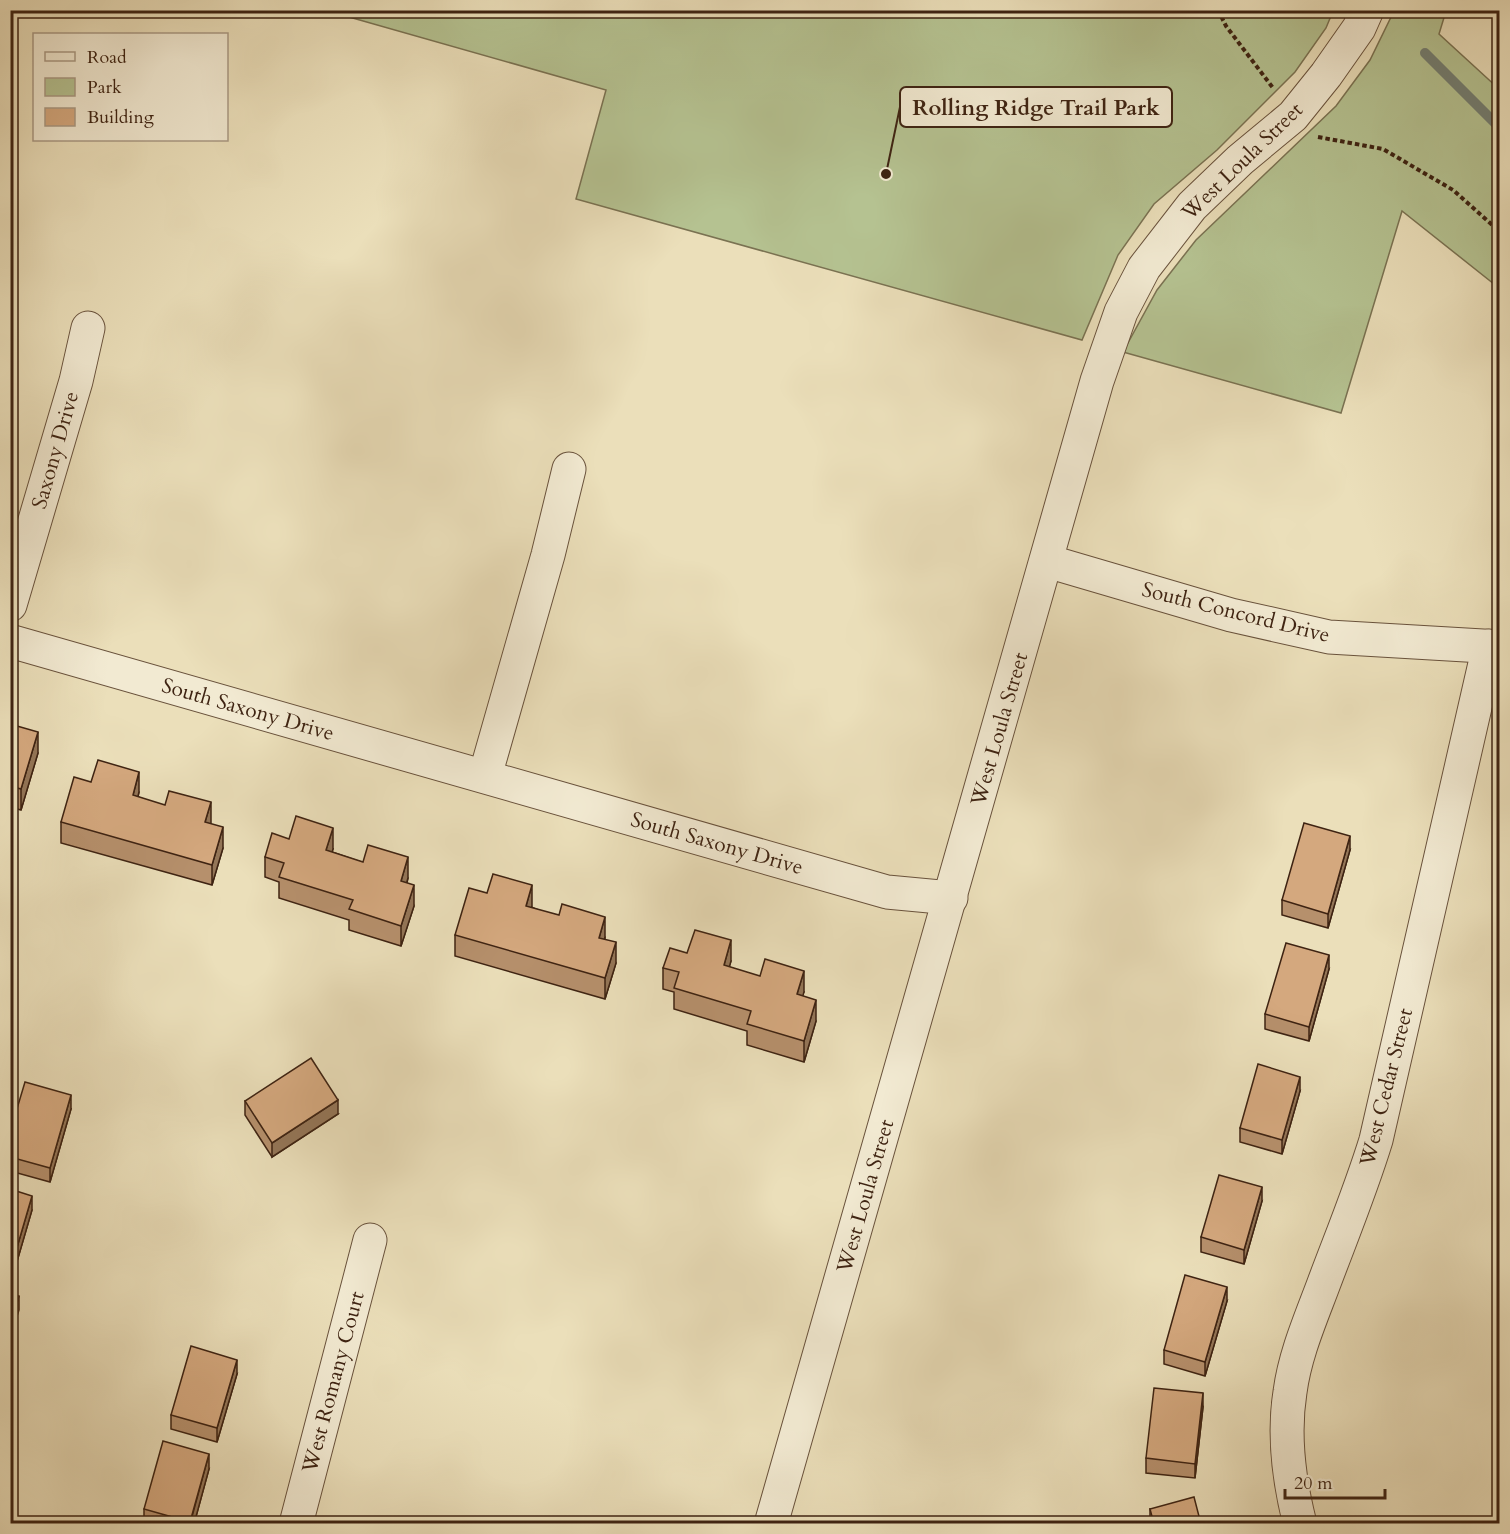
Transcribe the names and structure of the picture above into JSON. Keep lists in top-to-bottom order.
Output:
{
  "streets": {
    "street": [
      "West Loula Street",
      "Saxony Drive",
      "South Concord Drive",
      "South Saxony Drive",
      "West Cedar Street",
      "West Romany Court"
    ]
  },
  "crossings": [
    ["West Loula Street", "South Concord Drive"],
    ["West Loula Street", "South Saxony Drive"],
    ["South Concord Drive", "West Cedar Street"]
  ],
  "places": ["Rolling Ridge Trail Park"],
  "legend": ["Road", "Park", "Building"],
  "scale_bar": "20 m"
}
